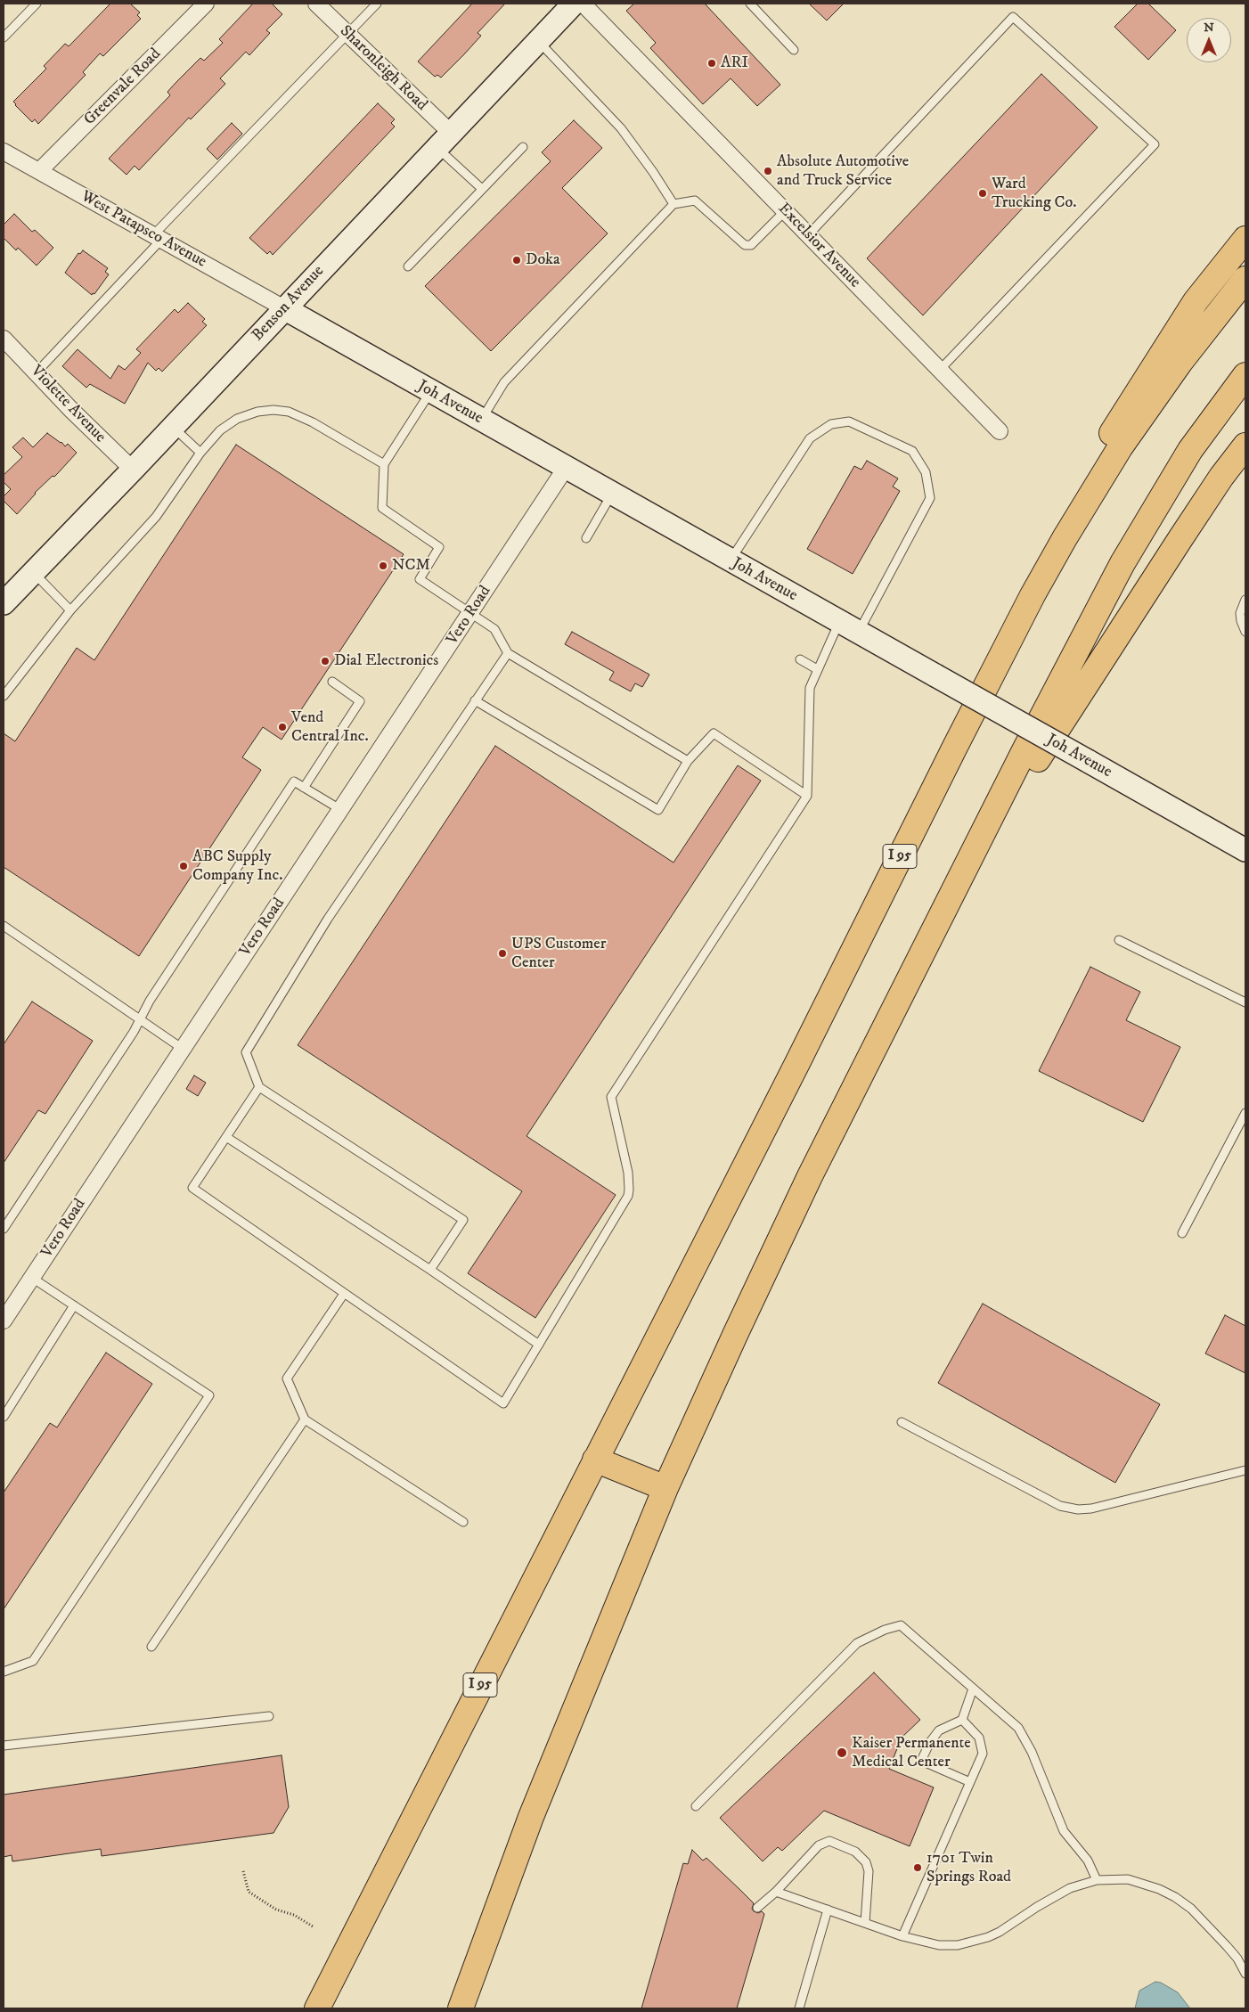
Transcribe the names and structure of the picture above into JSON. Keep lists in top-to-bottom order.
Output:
{
  "streets": {
    "highway": ["I 95"],
    "street": [
      "Sharonleigh Road",
      "Greenvale Road",
      "West Patapsco Avenue",
      "Excelsior Avenue",
      "Benson Avenue",
      "Joh Avenue",
      "Violette Avenue",
      "Vero Road"
    ]
  },
  "crossings": [
    ["Sharonleigh Road", "Benson Avenue"],
    ["Greenvale Road", "West Patapsco Avenue"],
    ["West Patapsco Avenue", "Benson Avenue"],
    ["West Patapsco Avenue", "Joh Avenue"],
    ["Benson Avenue", "Joh Avenue"],
    ["Benson Avenue", "Violette Avenue"],
    ["Joh Avenue", "Vero Road"]
  ],
  "places": [
    "ARI",
    "Absolute Automotive and Truck Service",
    "Ward Trucking Co.",
    "Doka",
    "NCM",
    "Dial Electronics",
    "Vend Central Inc.",
    "ABC Supply Company Inc.",
    "UPS Customer Center",
    "Kaiser Permanente Medical Center",
    "1701 Twin Springs Road"
  ],
  "north": "top"
}
